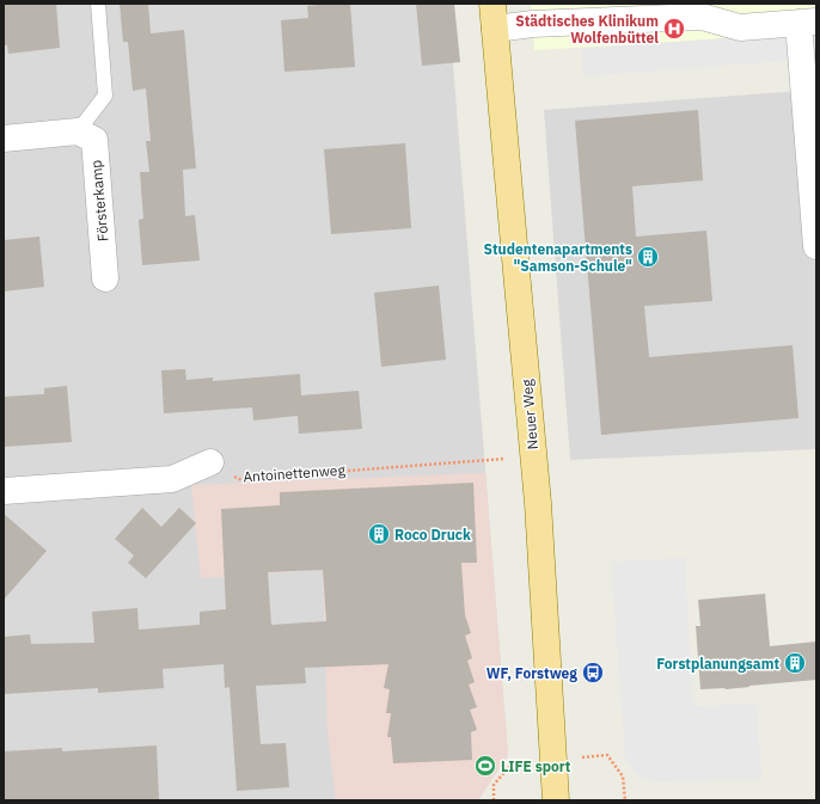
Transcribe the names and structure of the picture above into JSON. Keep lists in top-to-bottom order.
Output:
{
  "streets": {
    "main road": ["Neuer Weg"],
    "street": ["Försterkamp"],
    "path": ["Antoinettenweg"]
  },
  "crossings": [
    ["Neuer Weg", "Antoinettenweg"]
  ],
  "places": {
    "hospital": ["Städtisches Klinikum Wolfenbüttel"],
    "building": ["Studentenapartments \"Samson-Schule\"", "Roco Druck", "Forstplanungsamt"],
    "bus stop": ["WF, Forstweg"],
    "sports": ["LIFE sport"]
  }
}
